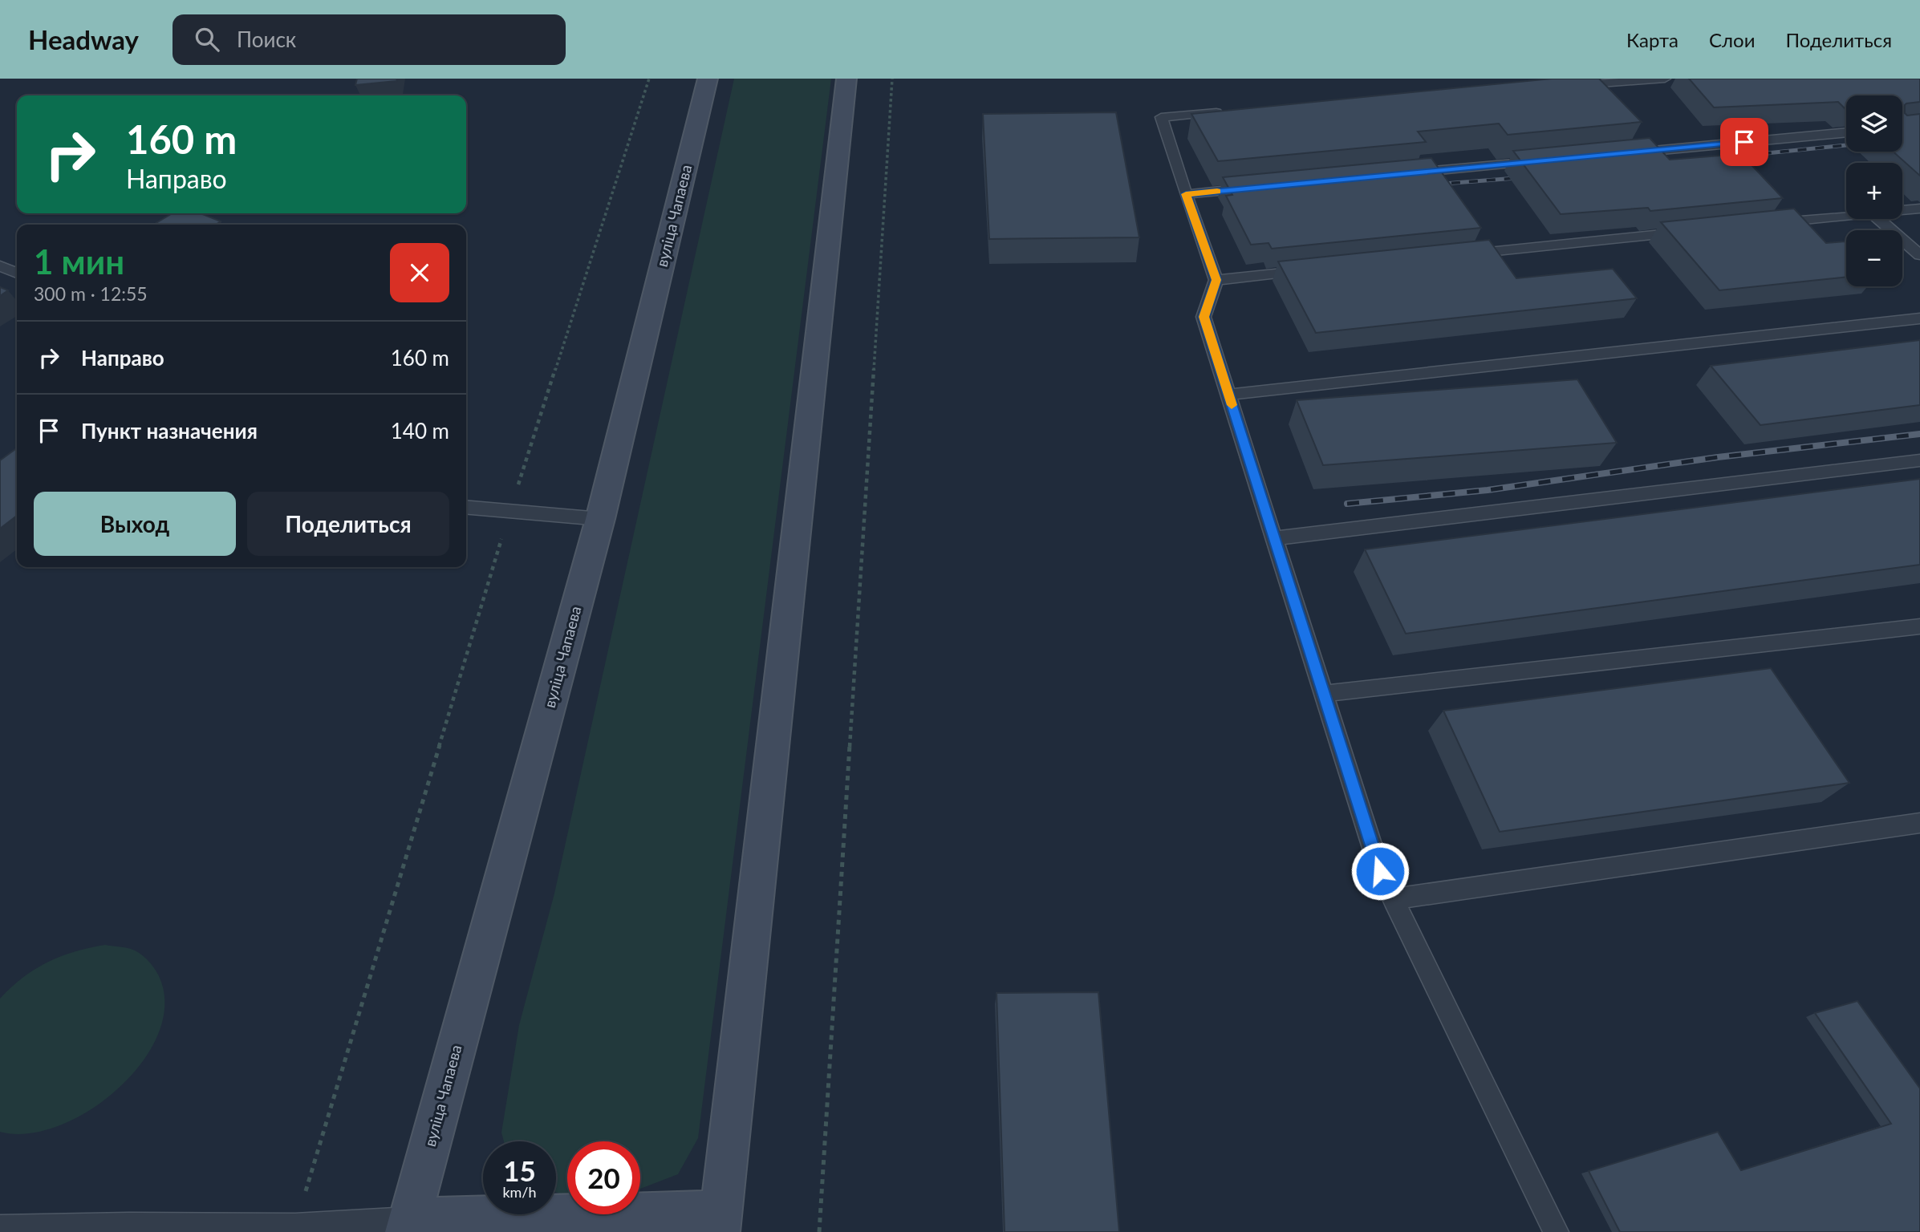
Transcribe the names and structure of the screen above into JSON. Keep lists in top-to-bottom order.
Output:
{
  "streets": {
    "main road": ["вуліца Чапаева"]
  },
  "page": {
    "header": "Headway",
    "search": "Поиск",
    "nav": ["Карта", "Слои", "Поделиться"],
    "map_buttons": ["+", "−"],
    "turn": ["160 m", "Направо"],
    "heading": ["1 мин", "300 m · 12:55"],
    "list": [
      {
        "name": "Направо",
        "value": "160 m"
      },
      {
        "name": "Пункт назначения",
        "value": "140 m"
      }
    ],
    "buttons": ["Выход", "Поделиться"],
    "speed": "15 km/h",
    "limit": "20"
  }
}
